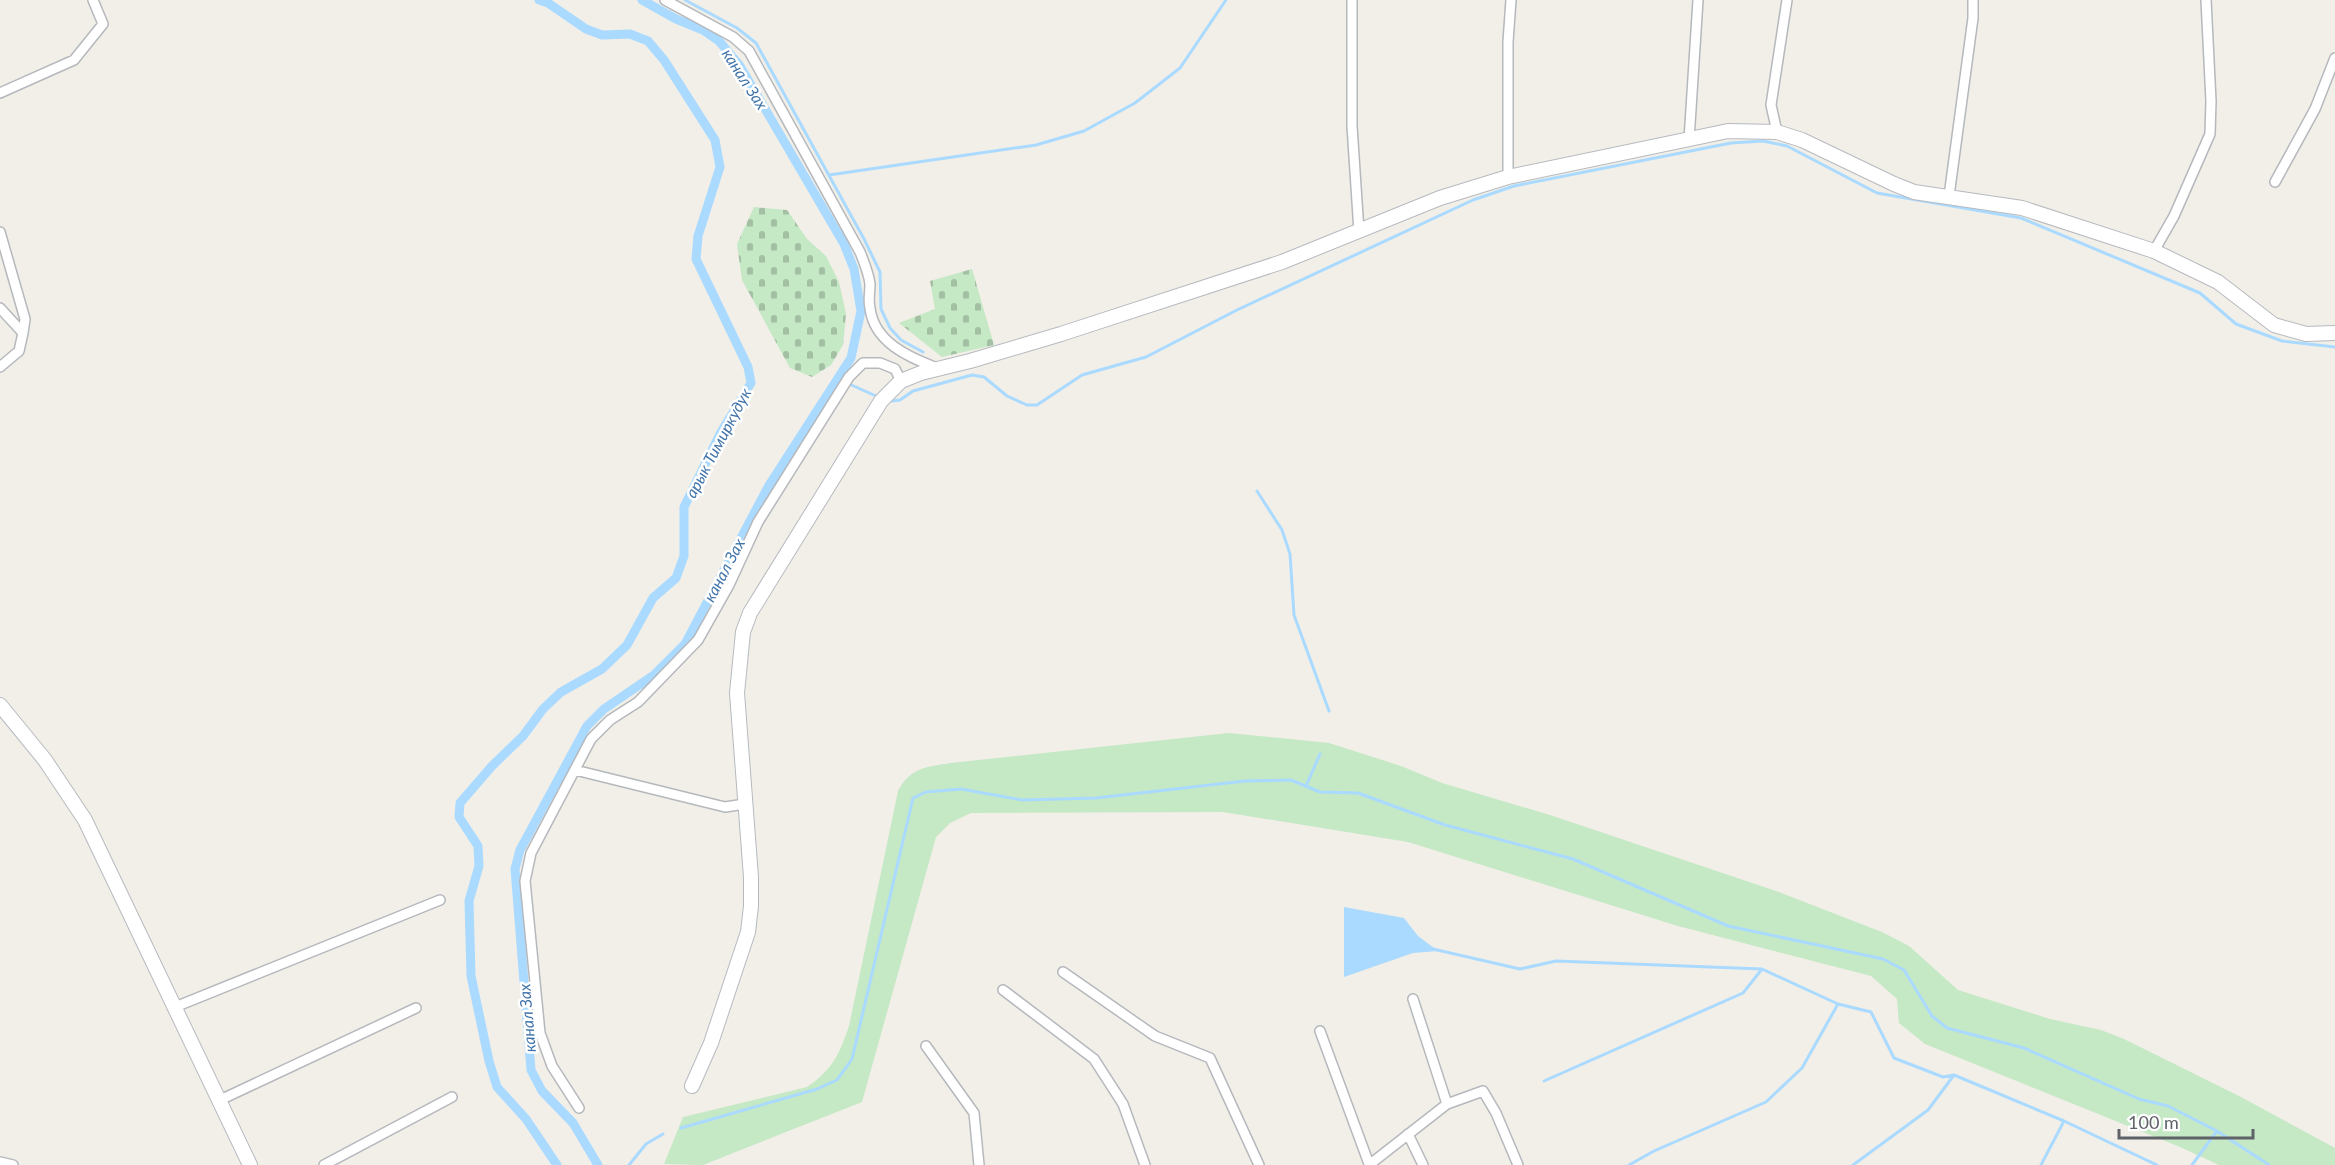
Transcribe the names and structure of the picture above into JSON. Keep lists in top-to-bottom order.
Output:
{
  "water": ["канал Зах", "арык Тимиркудук"],
  "scale_bar": "100 m"
}
